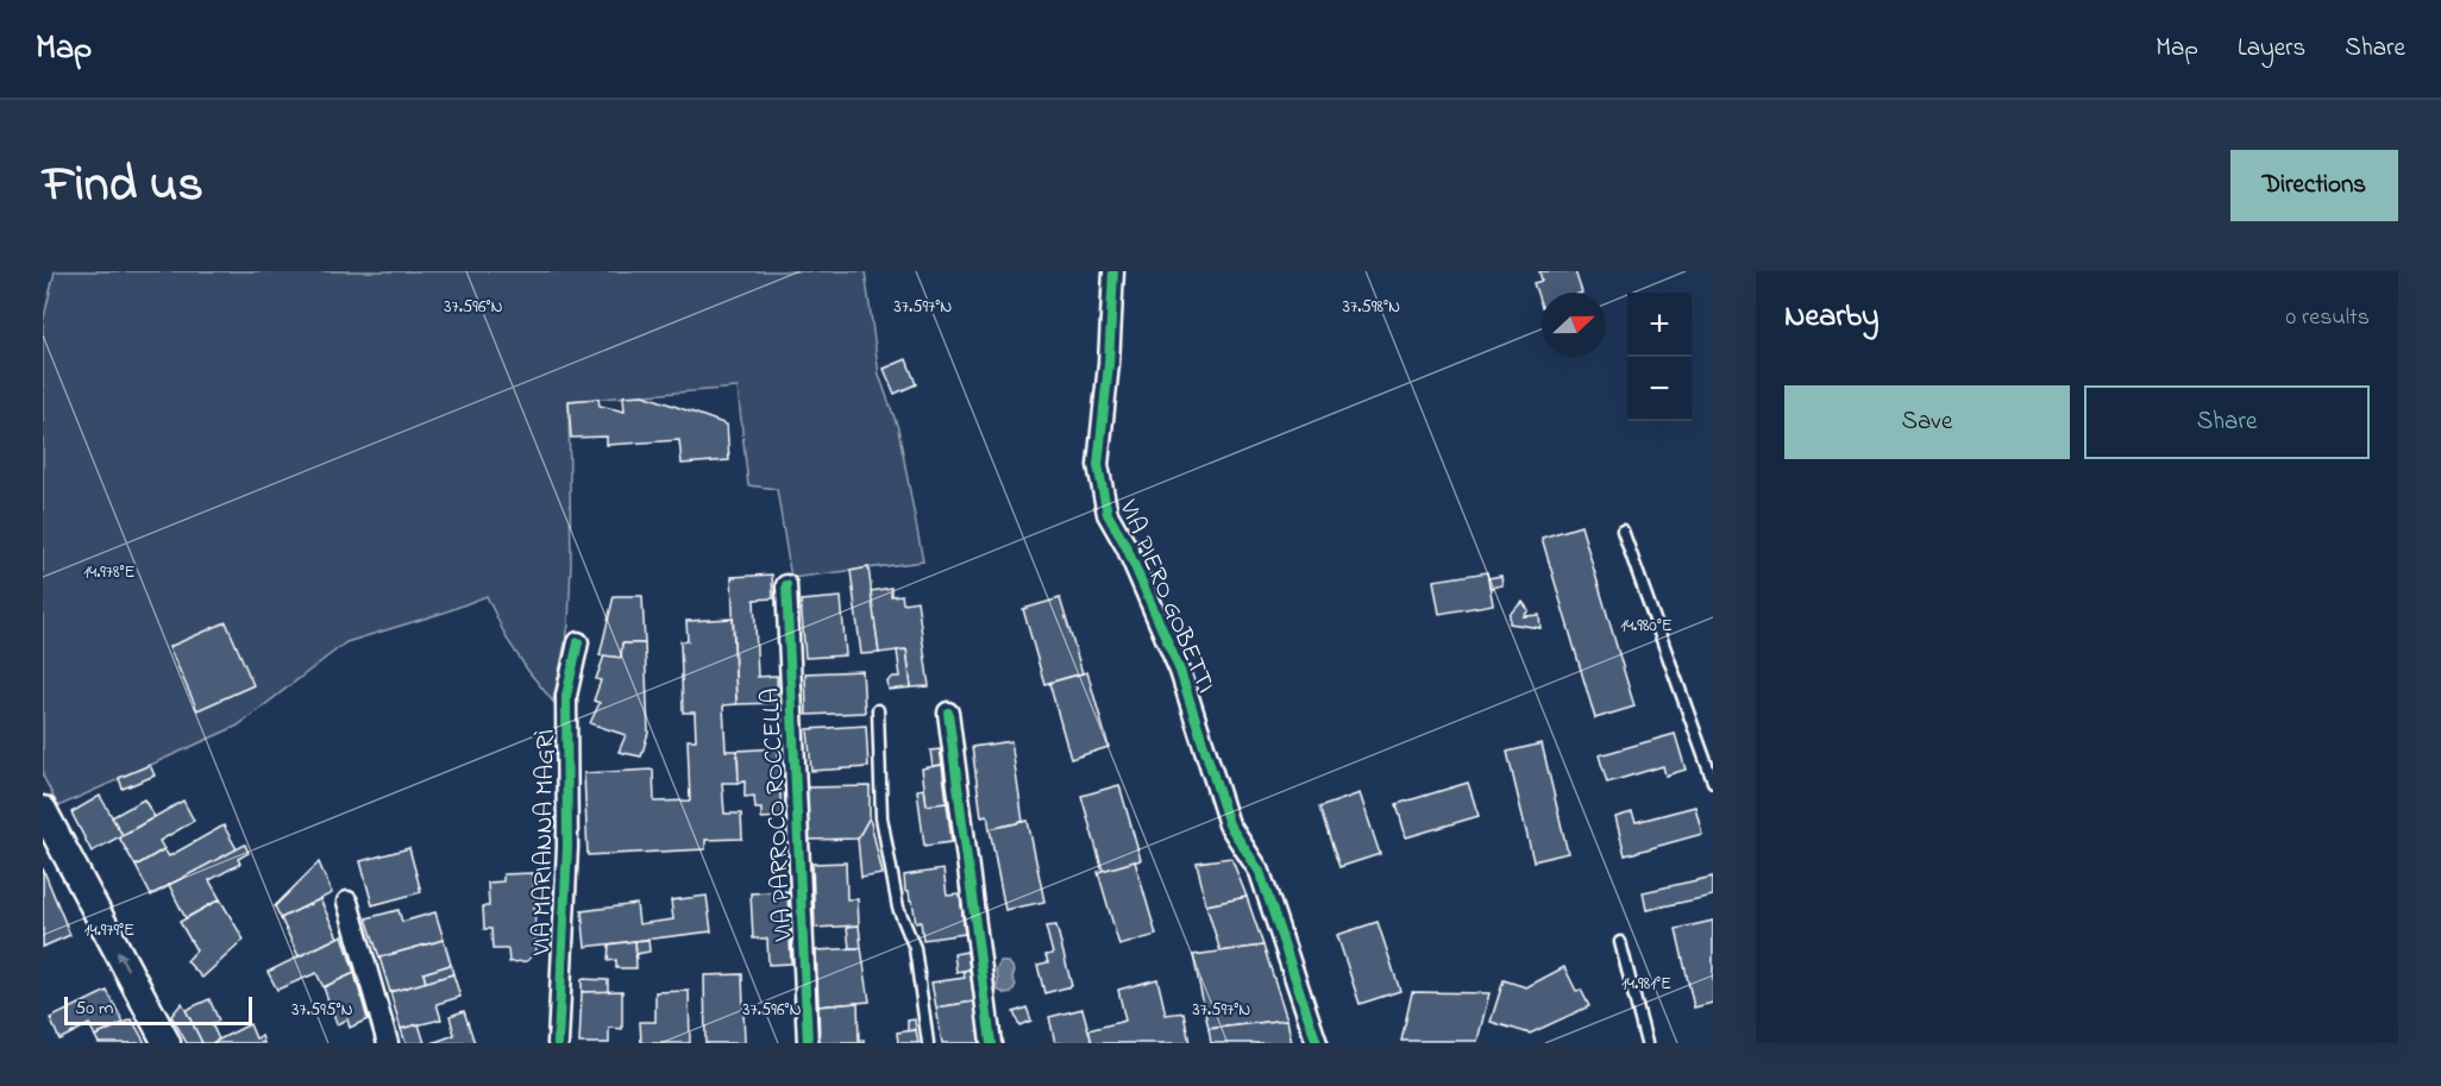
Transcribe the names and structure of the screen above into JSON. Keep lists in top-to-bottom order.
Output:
{
  "streets": {
    "street": ["VIA PIERO GOBETTI", "VIA PARROCO ROCCELLA", "VIA MARIANNA MAGRÌ"]
  },
  "scale_bar": "50 m",
  "north": "right",
  "page": {
    "header": "Map",
    "nav": ["Map", "Layers", "Share"],
    "title": "Find us",
    "buttons": [
      "Directions",
      ["Save", "Share"]
    ],
    "heading": ["Nearby", "0 results"],
    "map_buttons": ["+", "−"],
    "scale": "50 m"
  },
  "coordinates": [
    "37.596°N",
    "37.597°N",
    "37.598°N",
    "14.978°E",
    "14.980°E",
    "14.979°E",
    "14.981°E",
    "37.595°N"
  ]
}
